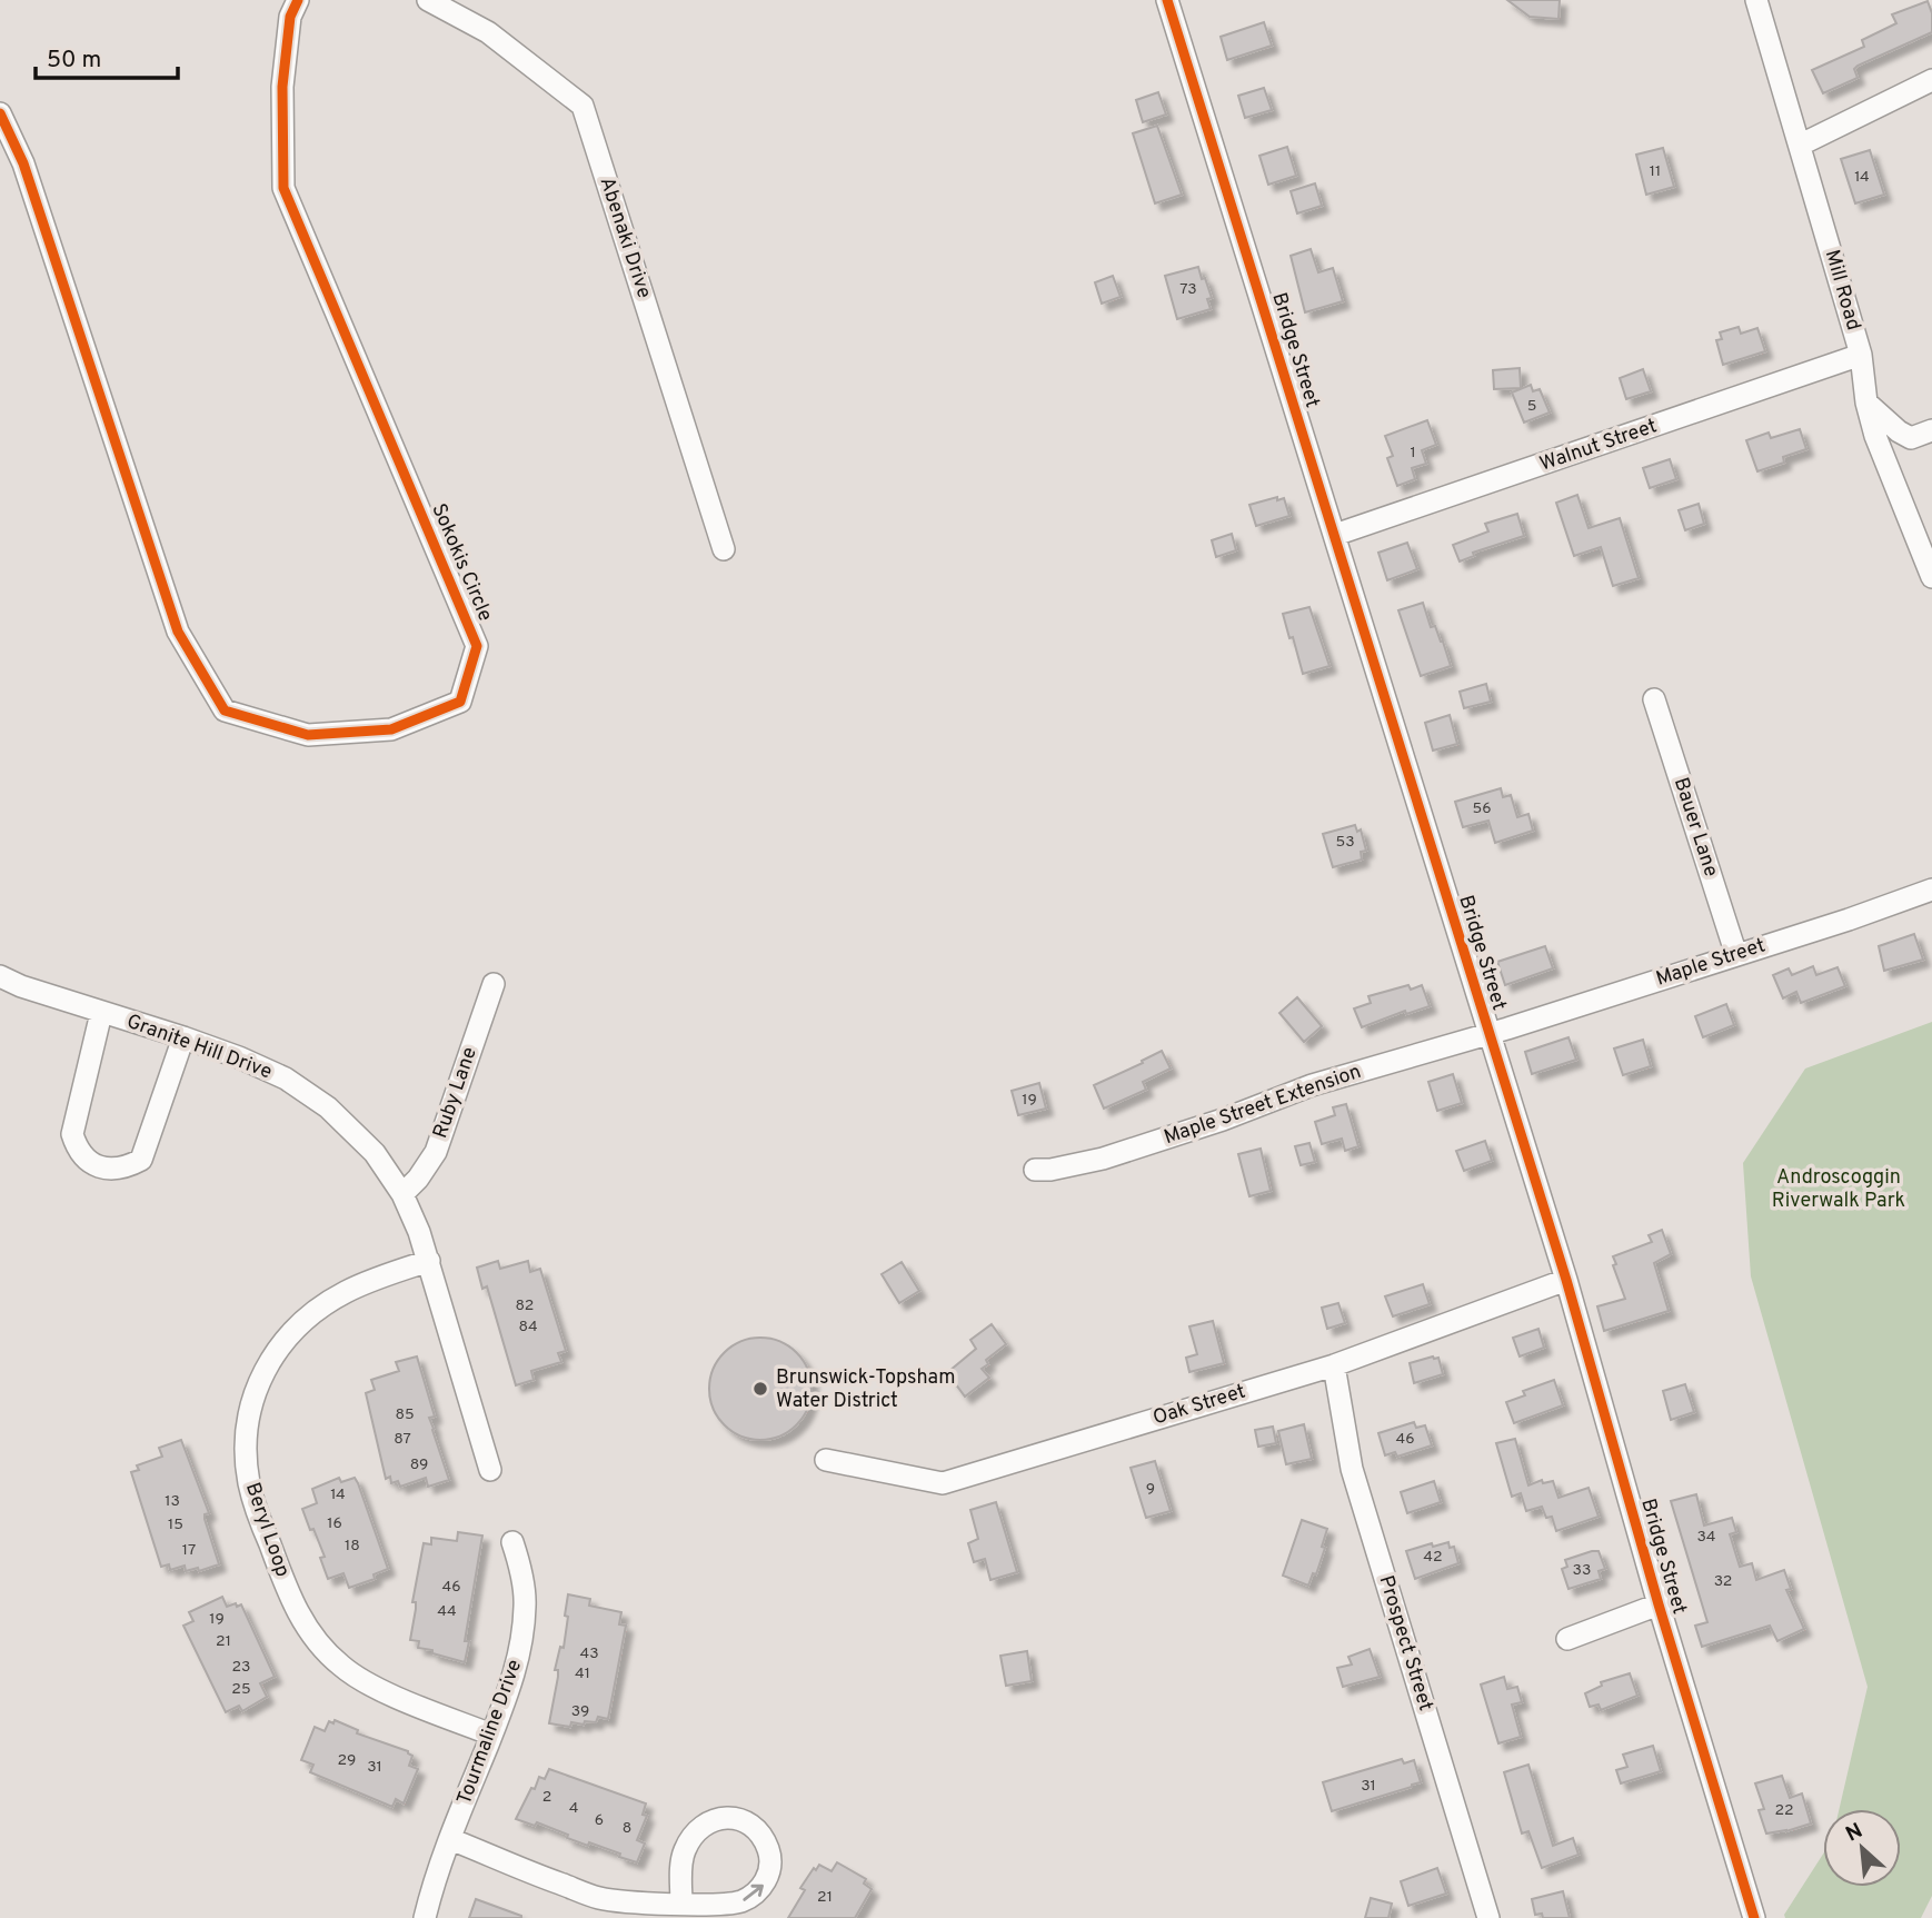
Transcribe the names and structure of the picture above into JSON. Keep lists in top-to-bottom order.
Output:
{
  "streets": {
    "street": [
      "Abenaki Drive",
      "Mill Road",
      "Bridge Street",
      "Walnut Street",
      "Sokokis Circle",
      "Bauer Lane",
      "Maple Street",
      "Granite Hill Drive",
      "Ruby Lane",
      "Maple Street Extension",
      "Oak Street",
      "Beryl Loop",
      "Prospect Street",
      "Tourmaline Drive"
    ]
  },
  "crossings": [
    ["Mill Road", "Walnut Street"],
    ["Bridge Street", "Walnut Street"],
    ["Bridge Street", "Maple Street"],
    ["Bridge Street", "Maple Street Extension"],
    ["Bridge Street", "Oak Street"],
    ["Bauer Lane", "Maple Street"],
    ["Maple Street", "Maple Street Extension"],
    ["Granite Hill Drive", "Ruby Lane"],
    ["Oak Street", "Prospect Street"],
    ["Beryl Loop", "Tourmaline Drive"]
  ],
  "parks": ["Androscoggin Riverwalk Park"],
  "places": ["Brunswick-Topsham Water District"],
  "house_numbers": [
    "11",
    "14",
    "73",
    "5",
    "1",
    "56",
    "53",
    "19",
    "82",
    "84",
    "85",
    "87",
    "46",
    "89",
    "9",
    "14",
    "13",
    "16",
    "15",
    "34",
    "18",
    "17",
    "42",
    "33",
    "32",
    "46",
    "44",
    "19",
    "21",
    "43",
    "23",
    "41",
    "25",
    "39",
    "29",
    "31",
    "31",
    "2",
    "4",
    "22",
    "6",
    "8",
    "21"
  ],
  "scale_bar": "50 m",
  "north": "top left"
}
